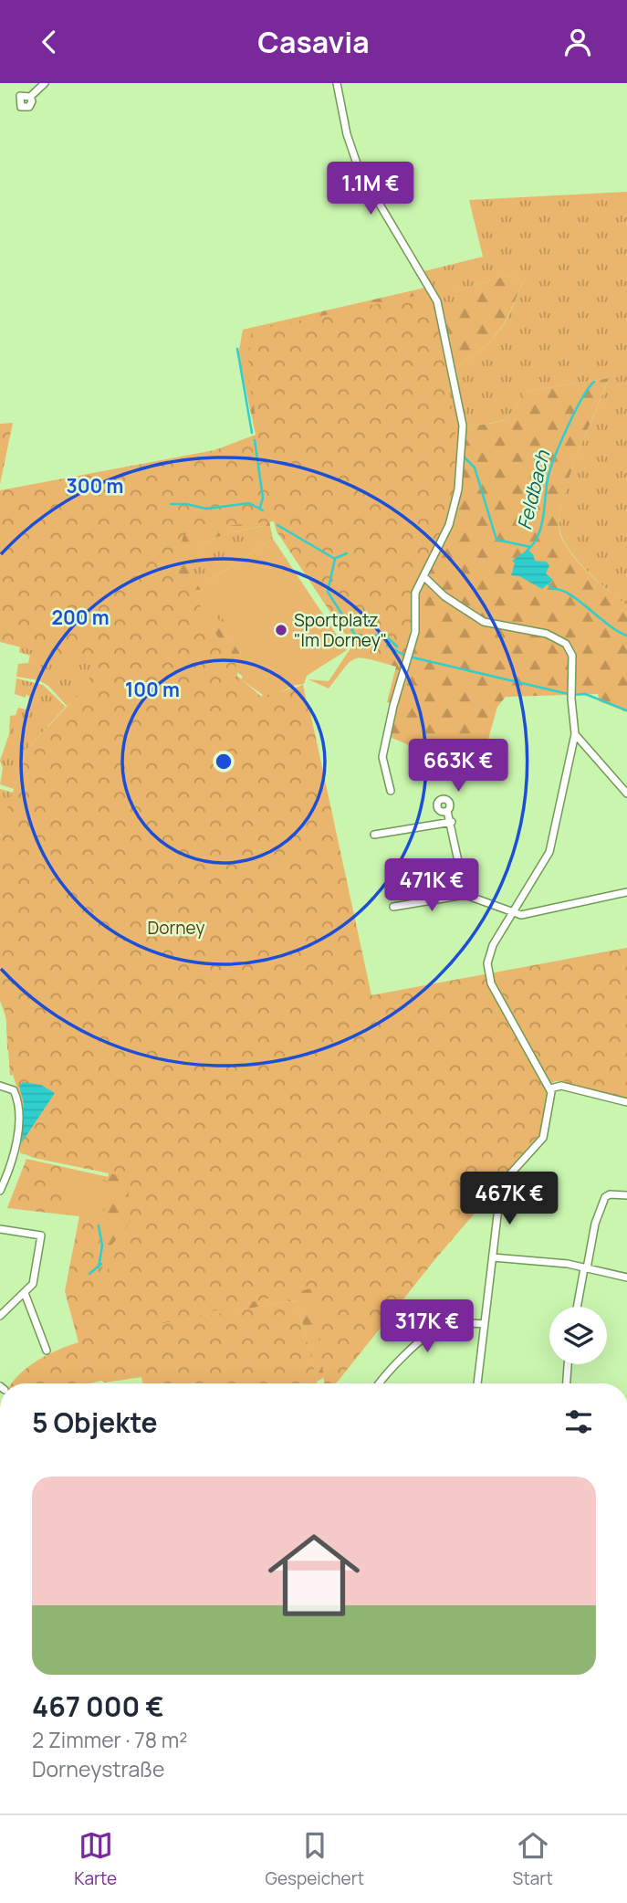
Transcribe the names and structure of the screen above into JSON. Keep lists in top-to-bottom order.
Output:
{
  "water": ["Feldbach"],
  "parks": ["Dorney"],
  "places": ["Sportplatz \"Im Dorney\""],
  "page": {
    "header": "Casavia",
    "price": [
      "1.1M €",
      "663K €",
      "471K €",
      "467K €",
      "317K €"
    ],
    "heading": "5 Objekte",
    "list": [
      {
        "name": "467 000 €",
        "note": "2 Zimmer · 78 m² · Dorneystraße"
      }
    ],
    "tabs": ["Karte", "Gespeichert", "Start"]
  },
  "rings": ["300 m", "200 m", "100 m"]
}
